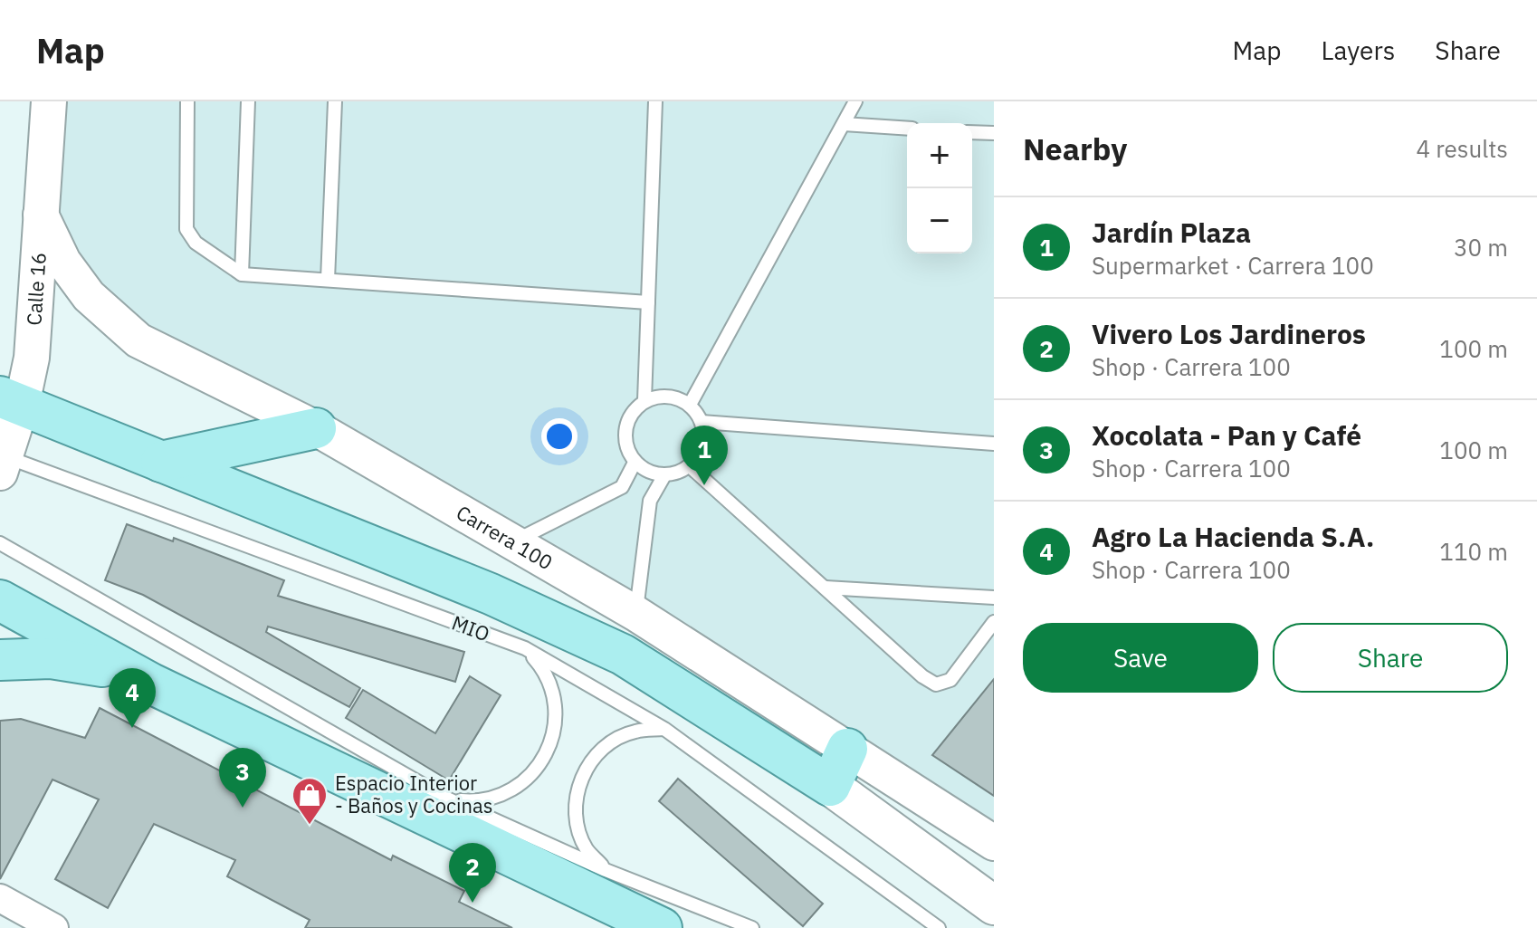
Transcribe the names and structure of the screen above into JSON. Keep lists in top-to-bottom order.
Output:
{
  "streets": {
    "street": ["Calle 16", "Carrera 100"],
    "lane": ["MIO"]
  },
  "crossings": [
    ["Calle 16", "Carrera 100"],
    ["Calle 16", "MIO"]
  ],
  "places": {
    "shop": ["Espacio Interior - Baños y Cocinas"]
  },
  "page": {
    "header": "Map",
    "nav": ["Map", "Layers", "Share"],
    "heading": ["Nearby", "4 results"],
    "map_buttons": ["+", "−"],
    "list": [
      {
        "mark": "1",
        "name": "Jardín Plaza",
        "note": "Supermarket · Carrera 100",
        "value": "30 m"
      },
      {
        "mark": "2",
        "name": "Vivero Los Jardineros",
        "note": "Shop · Carrera 100",
        "value": "100 m"
      },
      {
        "mark": "3",
        "name": "Xocolata - Pan y Café",
        "note": "Shop · Carrera 100",
        "value": "100 m"
      },
      {
        "mark": "4",
        "name": "Agro La Hacienda S.A.",
        "note": "Shop · Carrera 100",
        "value": "110 m"
      }
    ],
    "pins": [
      "1",
      "4",
      "3",
      "2"
    ],
    "buttons": ["Save", "Share"]
  }
}
